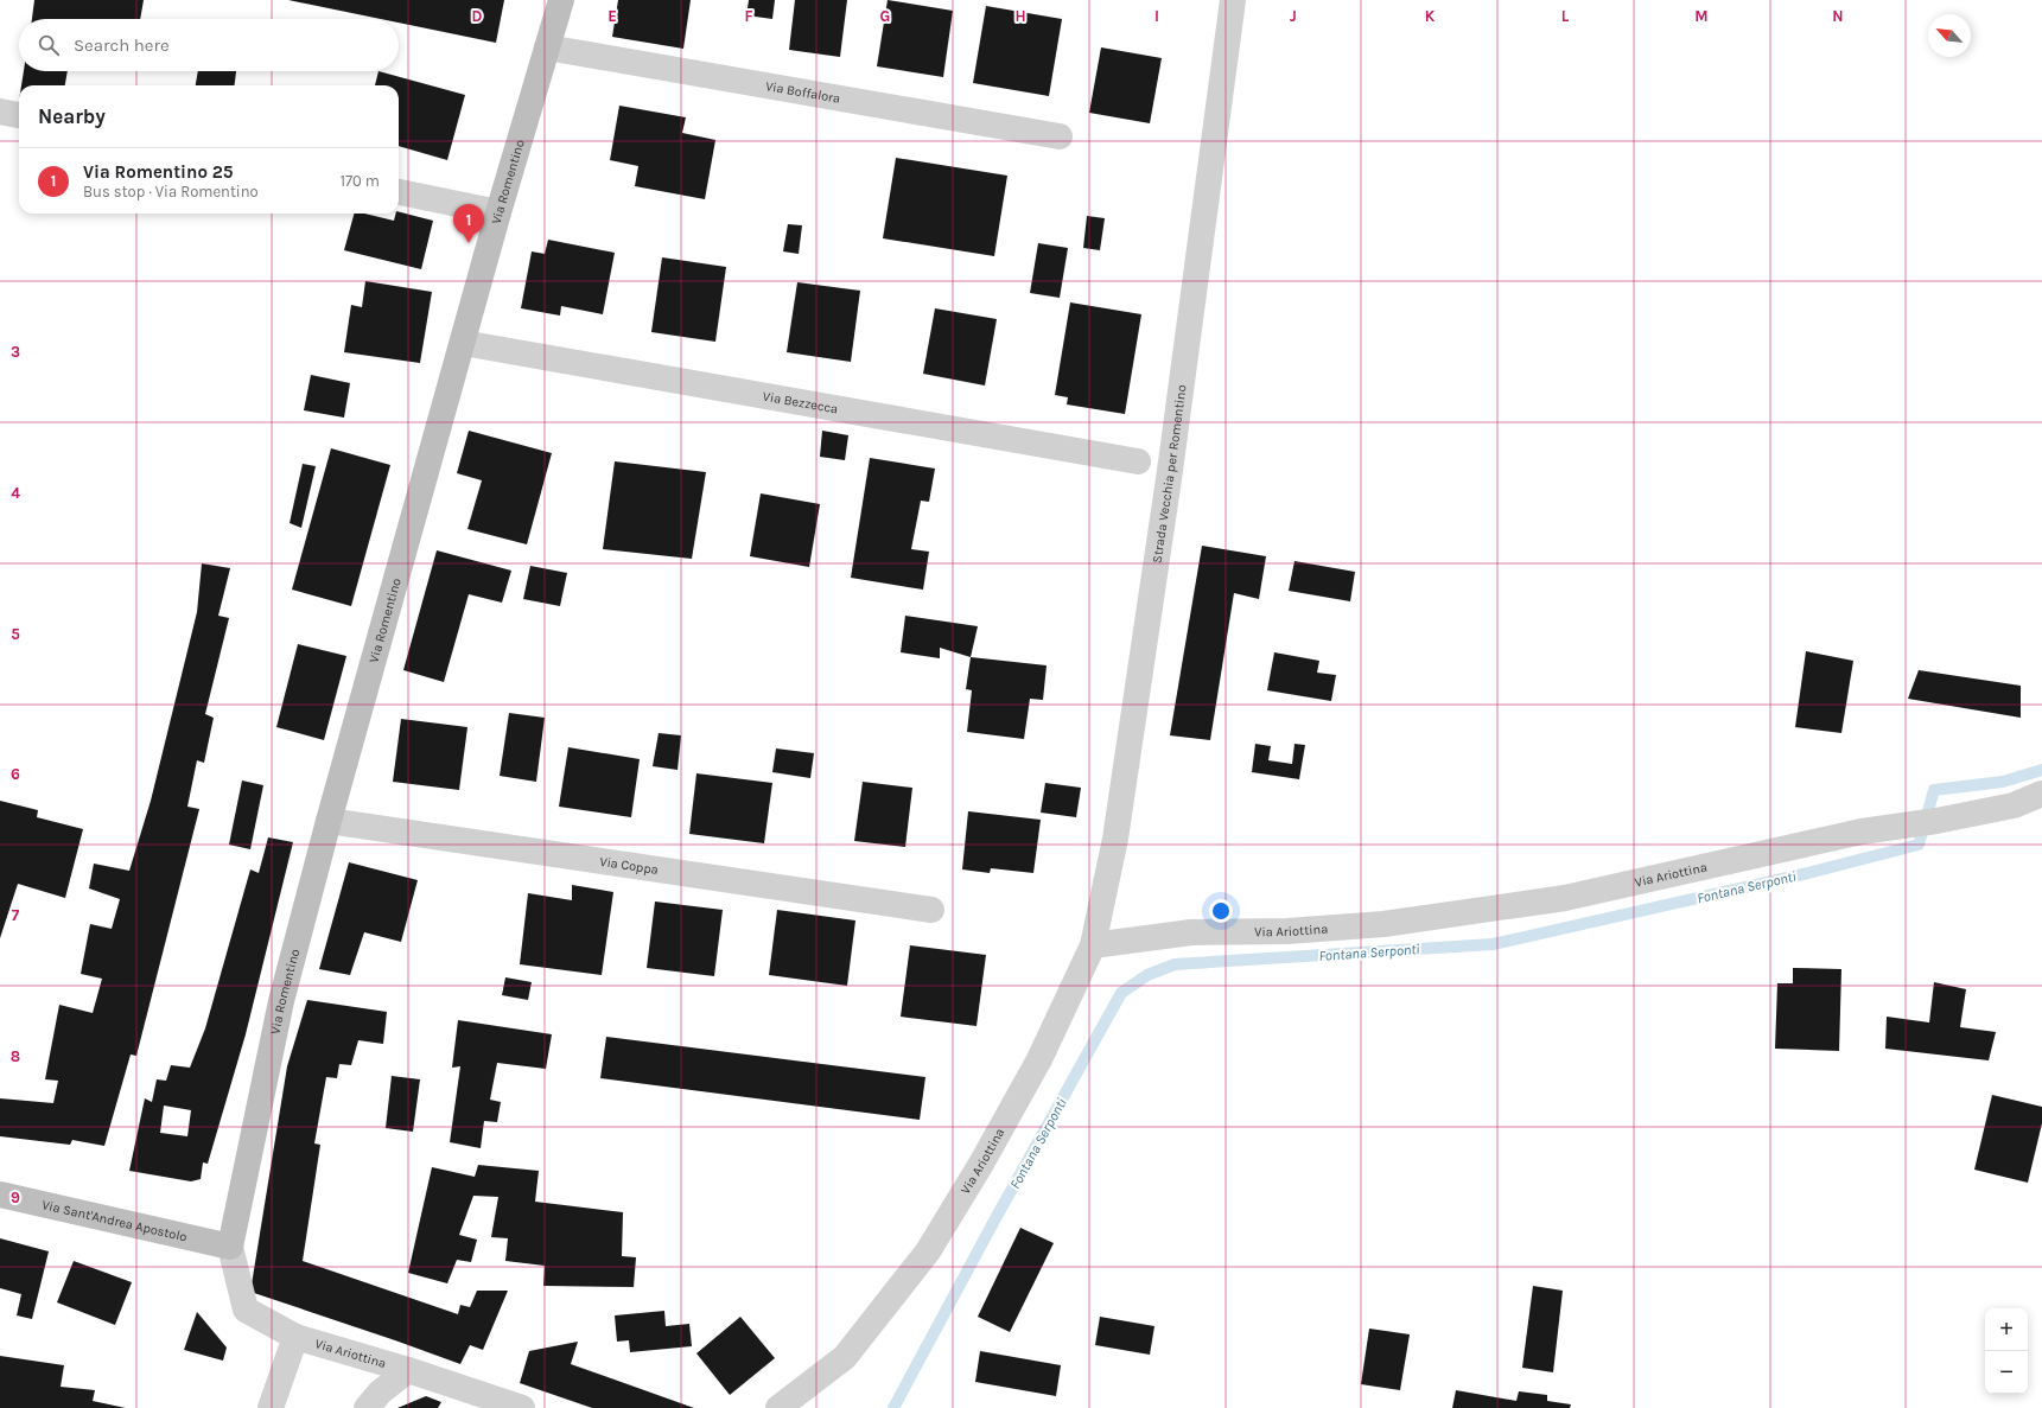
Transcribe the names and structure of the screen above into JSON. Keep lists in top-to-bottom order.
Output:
{
  "streets": {
    "street": [
      "Via Boffalora",
      "Via Romentino",
      "Via Bezzecca",
      "Strada Vecchia per Romentino",
      "Via Coppa",
      "Via Ariottina",
      "Via Sant'Andrea Apostolo"
    ]
  },
  "crossings": [
    ["Via Boffalora", "Via Romentino"],
    ["Via Romentino", "Via Bezzecca"],
    ["Via Romentino", "Via Coppa"],
    ["Via Romentino", "Via Ariottina"],
    ["Via Romentino", "Via Sant'Andrea Apostolo"],
    ["Strada Vecchia per Romentino", "Via Ariottina"],
    ["Via Ariottina", "Via Sant'Andrea Apostolo"]
  ],
  "water": ["Fontana Serponti"],
  "north": "top left",
  "page": {
    "search": "Search here",
    "heading": "Nearby",
    "list": [
      {
        "mark": "1",
        "name": "Via Romentino 25",
        "note": "Bus stop · Via Romentino",
        "value": "170 m"
      }
    ],
    "pins": "1",
    "map_buttons": ["+", "−"]
  },
  "grid": {
    "columns": [
      "D",
      "E",
      "F",
      "G",
      "H",
      "I",
      "J",
      "K",
      "L",
      "M",
      "N"
    ],
    "rows": [
      "3",
      "4",
      "5",
      "6",
      "7",
      "8",
      "9"
    ]
  }
}
